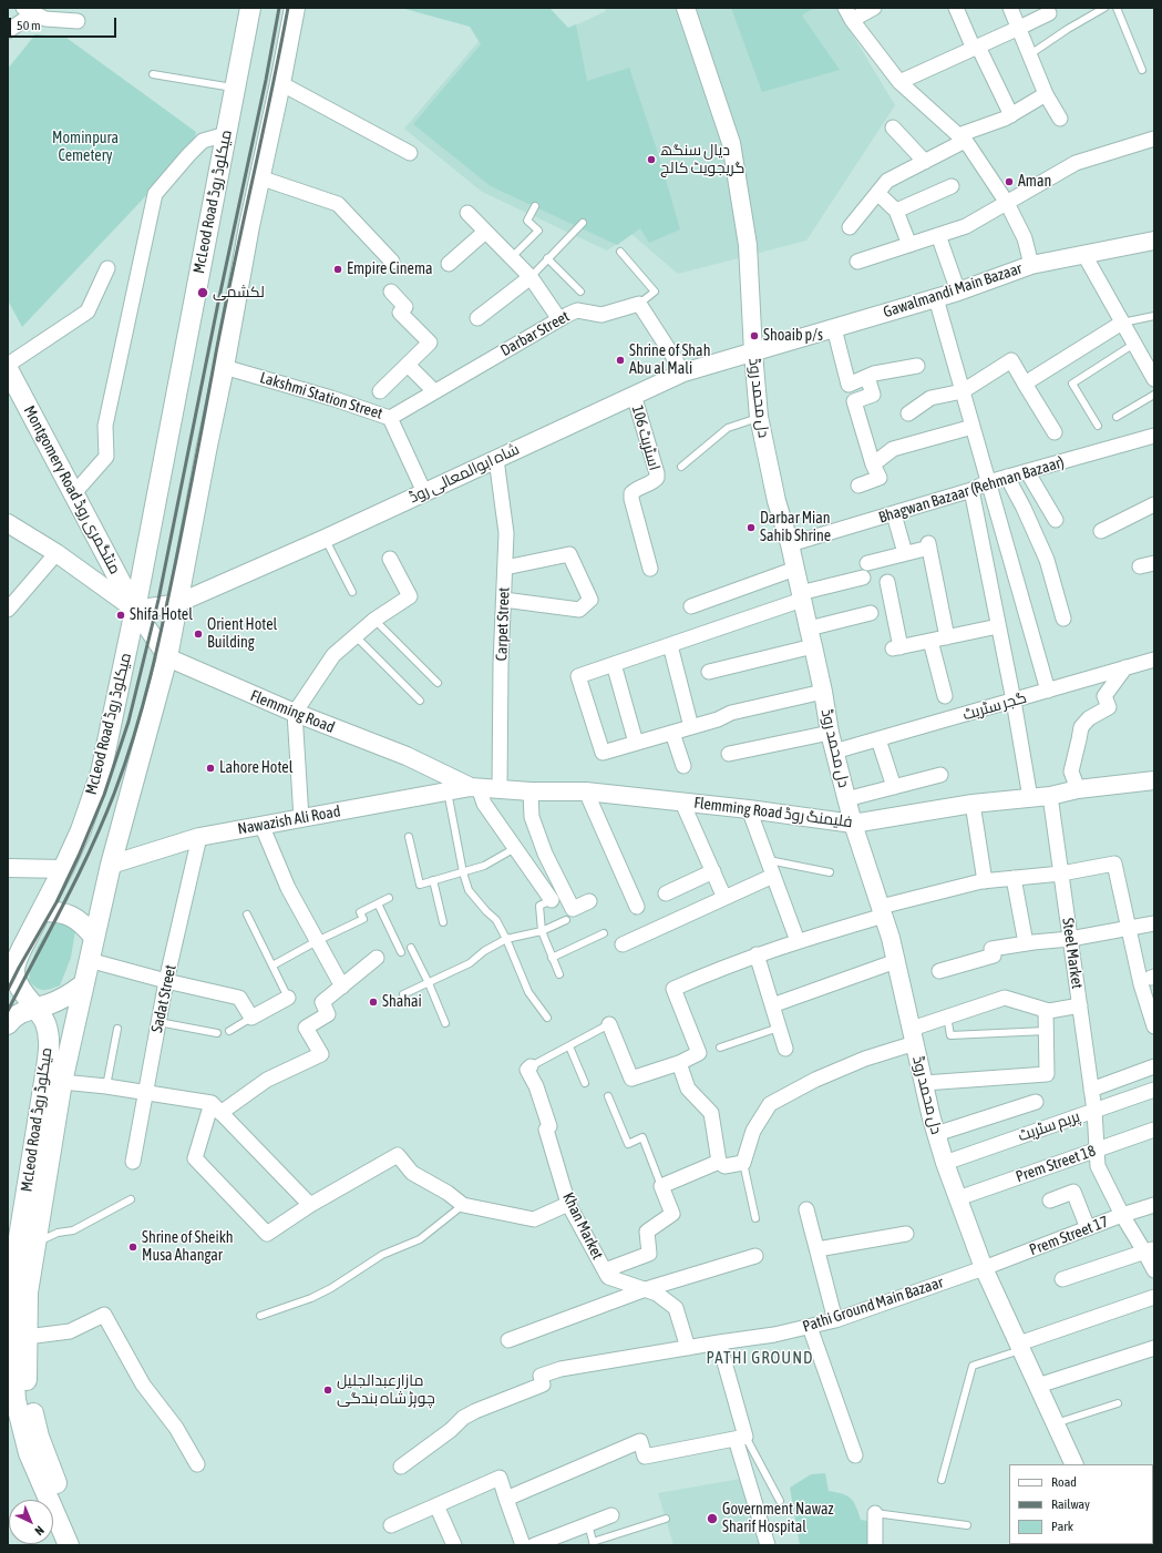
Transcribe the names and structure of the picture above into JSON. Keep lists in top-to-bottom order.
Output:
{
  "streets": {
    "main road": ["McLeod Road میکلوڈ روڈ", "Montgomery Road منٹگمری روڈ"],
    "street": [
      "Gawalmandi Main Bazaar",
      "Darbar Street",
      "Lakshmi Station Street",
      "دل محمد روڈ",
      "اسٹریٹ 106",
      "شاہ ابوالمعالی روڈ",
      "Bhagwan Bazaar (Rehman Bazaar)",
      "Carpet Street",
      "گجر سٹریٹ",
      "Flemming Road",
      "Flemming Road فلیمنگ روڈ",
      "Nawazish Ali Road",
      "Steel Market",
      "Sadat Street",
      "پریم سٹریٹ",
      "Prem Street 18",
      "Khan Market",
      "Prem Street 17",
      "Pathi Ground Main Bazaar"
    ]
  },
  "crossings": [
    ["McLeod Road میکلوڈ روڈ", "Lakshmi Station Street"],
    ["McLeod Road میکلوڈ روڈ", "شاہ ابوالمعالی روڈ"],
    ["McLeod Road میکلوڈ روڈ", "Montgomery Road منٹگمری روڈ"],
    ["McLeod Road میکلوڈ روڈ", "Flemming Road"],
    ["McLeod Road میکلوڈ روڈ", "Nawazish Ali Road"],
    ["Gawalmandi Main Bazaar", "دل محمد روڈ"],
    ["Gawalmandi Main Bazaar", "شاہ ابوالمعالی روڈ"],
    ["Darbar Street", "Lakshmi Station Street"],
    ["Lakshmi Station Street", "شاہ ابوالمعالی روڈ"],
    ["دل محمد روڈ", "شاہ ابوالمعالی روڈ"],
    ["دل محمد روڈ", "Bhagwan Bazaar (Rehman Bazaar)"],
    ["دل محمد روڈ", "گجر سٹریٹ"],
    ["دل محمد روڈ", "Flemming Road فلیمنگ روڈ"],
    ["دل محمد روڈ", "پریم سٹریٹ"],
    ["دل محمد روڈ", "Prem Street 18"],
    ["دل محمد روڈ", "Prem Street 17"],
    ["دل محمد روڈ", "Pathi Ground Main Bazaar"],
    ["اسٹریٹ 106", "شاہ ابوالمعالی روڈ"],
    ["شاہ ابوالمعالی روڈ", "Montgomery Road منٹگمری روڈ"],
    ["شاہ ابوالمعالی روڈ", "Carpet Street"],
    ["Carpet Street", "Flemming Road فلیمنگ روڈ"],
    ["Flemming Road", "Flemming Road فلیمنگ روڈ"],
    ["Flemming Road", "Nawazish Ali Road"],
    ["Flemming Road فلیمنگ روڈ", "Nawazish Ali Road"],
    ["Flemming Road فلیمنگ روڈ", "Steel Market"],
    ["Nawazish Ali Road", "Sadat Street"],
    ["Steel Market", "پریم سٹریٹ"],
    ["Steel Market", "Prem Street 18"],
    ["Steel Market", "Prem Street 17"],
    ["Khan Market", "Pathi Ground Main Bazaar"],
    ["Prem Street 17", "Pathi Ground Main Bazaar"]
  ],
  "districts": ["PATHI GROUND"],
  "parks": ["Mominpura Cemetery"],
  "places": [
    "دیال سنگھ گریجویٹ کالج",
    "Aman",
    "Empire Cinema",
    "لکشمی",
    "Shoaib p/s",
    "Shrine of Shah Abu al Mali",
    "Darbar Mian Sahib Shrine",
    "Shifa Hotel",
    "Orient Hotel Building",
    "Lahore Hotel",
    "Shahai",
    "Shrine of Sheikh Musa Ahangar",
    "مازارعبدالجلیل چوہڑ شاہ بندگی",
    "Government Nawaz Sharif Hospital"
  ],
  "legend": ["Road", "Railway", "Park"],
  "scale_bar": "50 m",
  "north": "bottom right"
}
